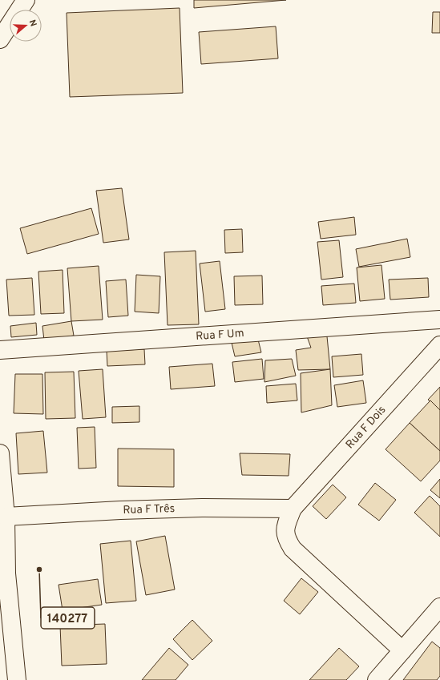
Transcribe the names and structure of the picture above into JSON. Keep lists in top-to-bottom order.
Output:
{
  "streets": {
    "street": ["Rua F Um", "Rua F Dois", "Rua F Três"]
  },
  "crossings": [
    ["Rua F Dois", "Rua F Três"]
  ],
  "places": ["140277"],
  "north": "right"
}
